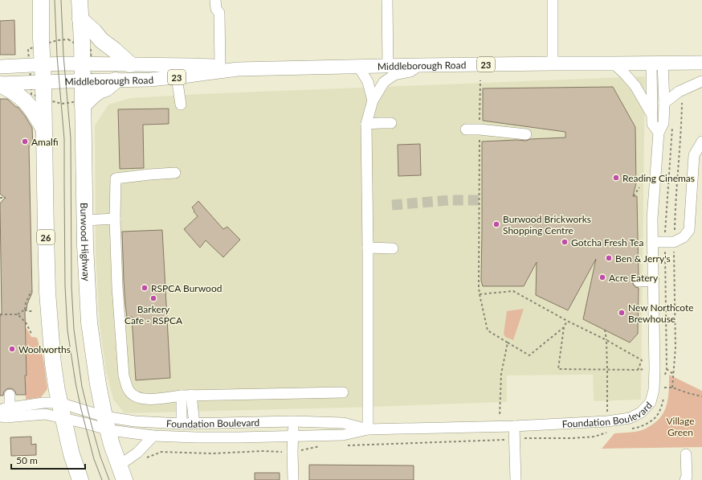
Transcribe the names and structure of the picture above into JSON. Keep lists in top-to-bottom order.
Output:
{
  "streets": {
    "highway": ["26", "Burwood Highway"],
    "main road": ["23", "Middleborough Road"],
    "street": ["Foundation Boulevard"]
  },
  "crossings": [
    ["Middleborough Road", "26"],
    ["Middleborough Road", "Burwood Highway"],
    ["Middleborough Road", "Foundation Boulevard"],
    ["26", "Foundation Boulevard"],
    ["Burwood Highway", "Foundation Boulevard"]
  ],
  "parks": ["Village Green"],
  "places": [
    "Amalfi",
    "Reading Cinemas",
    "Burwood Brickworks Shopping Centre",
    "Gotcha Fresh Tea",
    "Ben & Jerry's",
    "Acre Eatery",
    "RSPCA Burwood",
    "Barkery Cafe - RSPCA",
    "New Northcote Brewhouse",
    "Woolworths"
  ],
  "scale_bar": "50 m"
}
